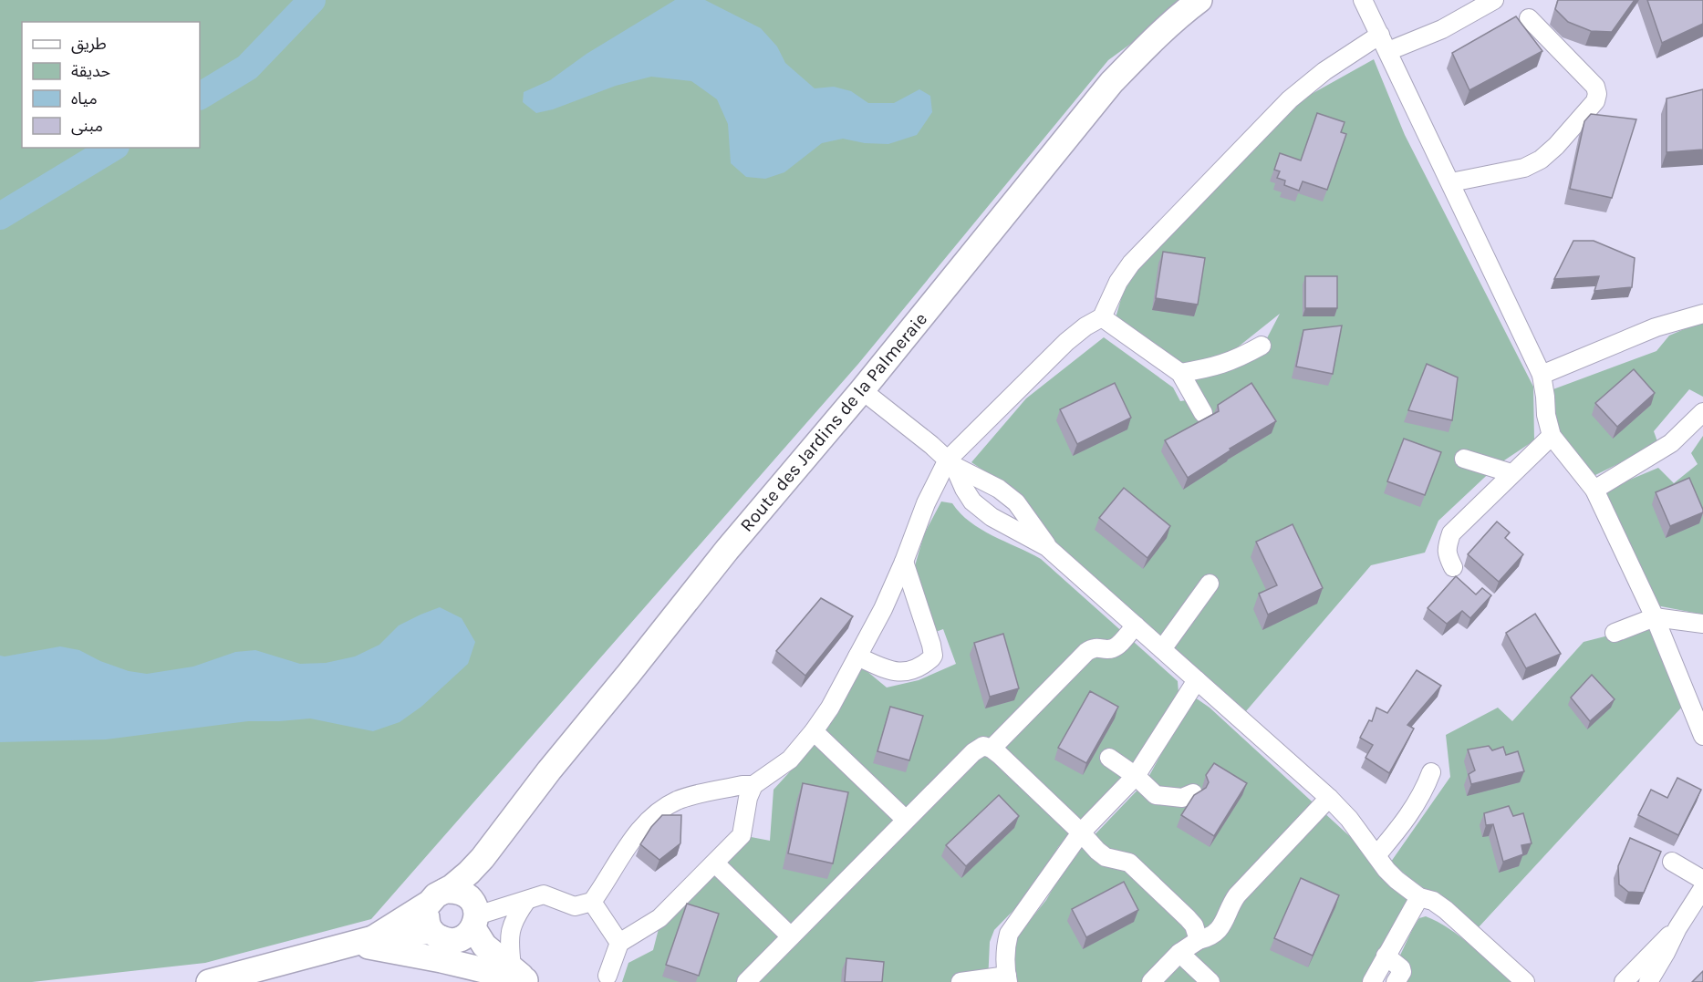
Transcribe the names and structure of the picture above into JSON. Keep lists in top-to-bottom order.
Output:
{
  "streets": {
    "street": ["Route des Jardins de la Palmeraie"]
  },
  "legend": [
    "طريق",
    "حديقة",
    "مياه",
    "مبنى"
  ]
}
